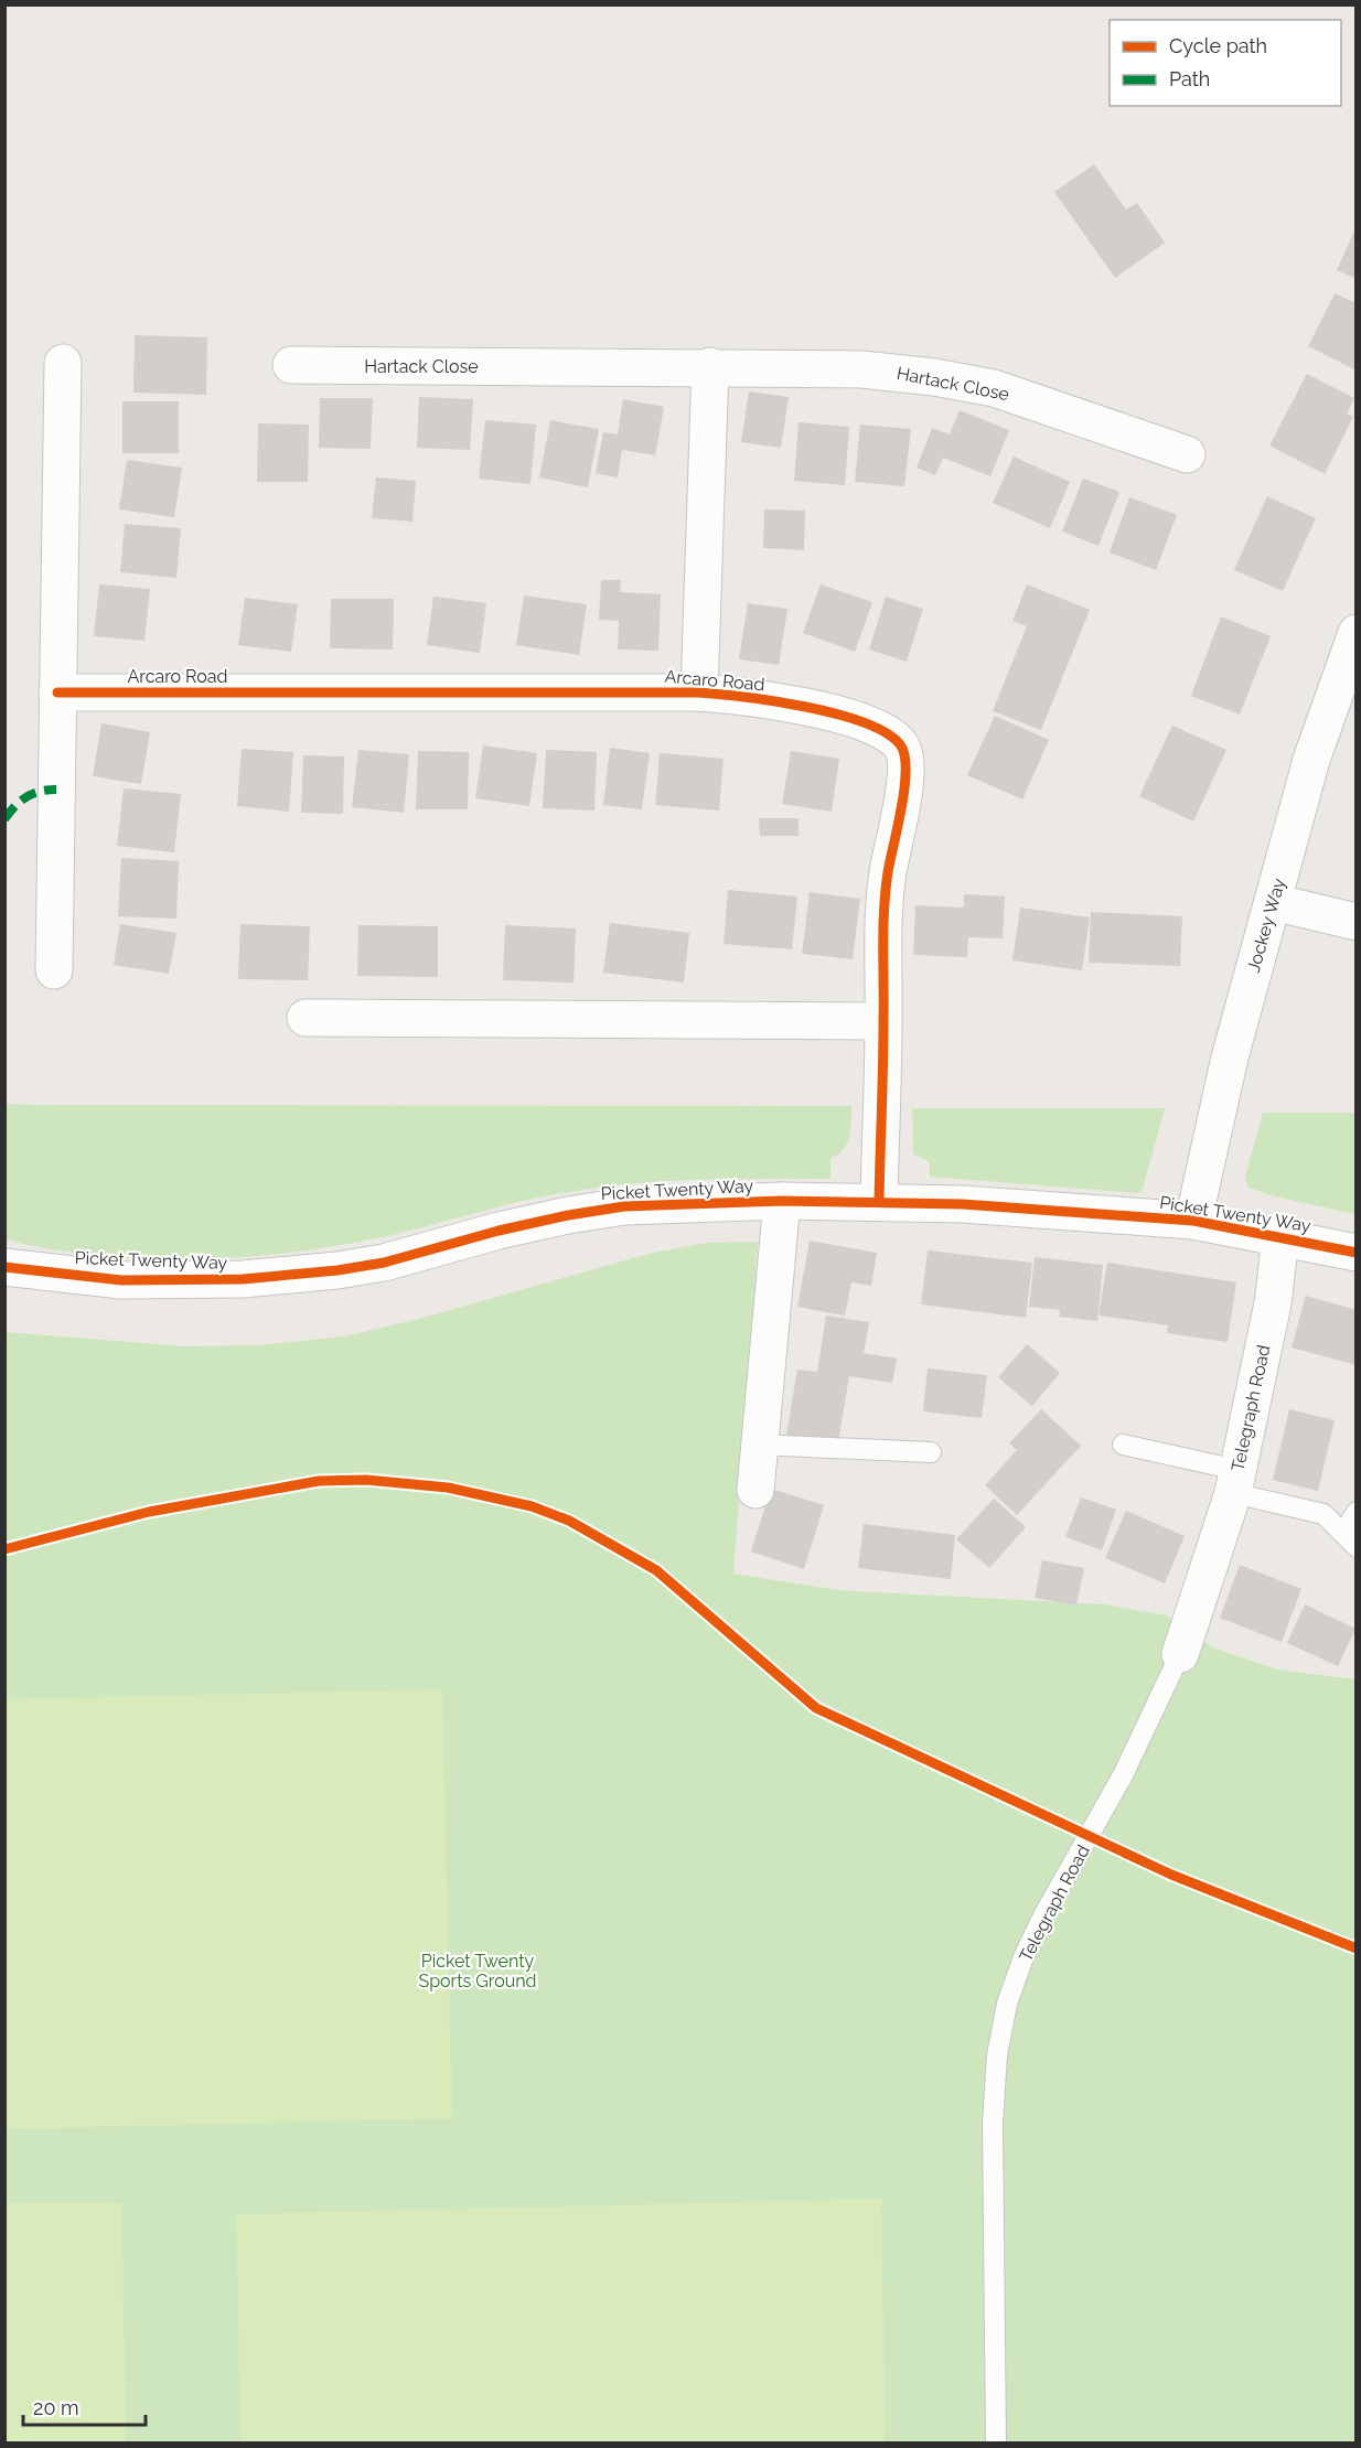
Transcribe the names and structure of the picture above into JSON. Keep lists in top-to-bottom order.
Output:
{
  "streets": {
    "street": [
      "Hartack Close",
      "Arcaro Road",
      "Jockey Way",
      "Picket Twenty Way",
      "Telegraph Road"
    ]
  },
  "crossings": [
    ["Arcaro Road", "Picket Twenty Way"],
    ["Jockey Way", "Picket Twenty Way"],
    ["Picket Twenty Way", "Telegraph Road"]
  ],
  "parks": ["Picket Twenty Sports Ground"],
  "legend": ["Cycle path", "Path"],
  "scale_bar": "20 m"
}
